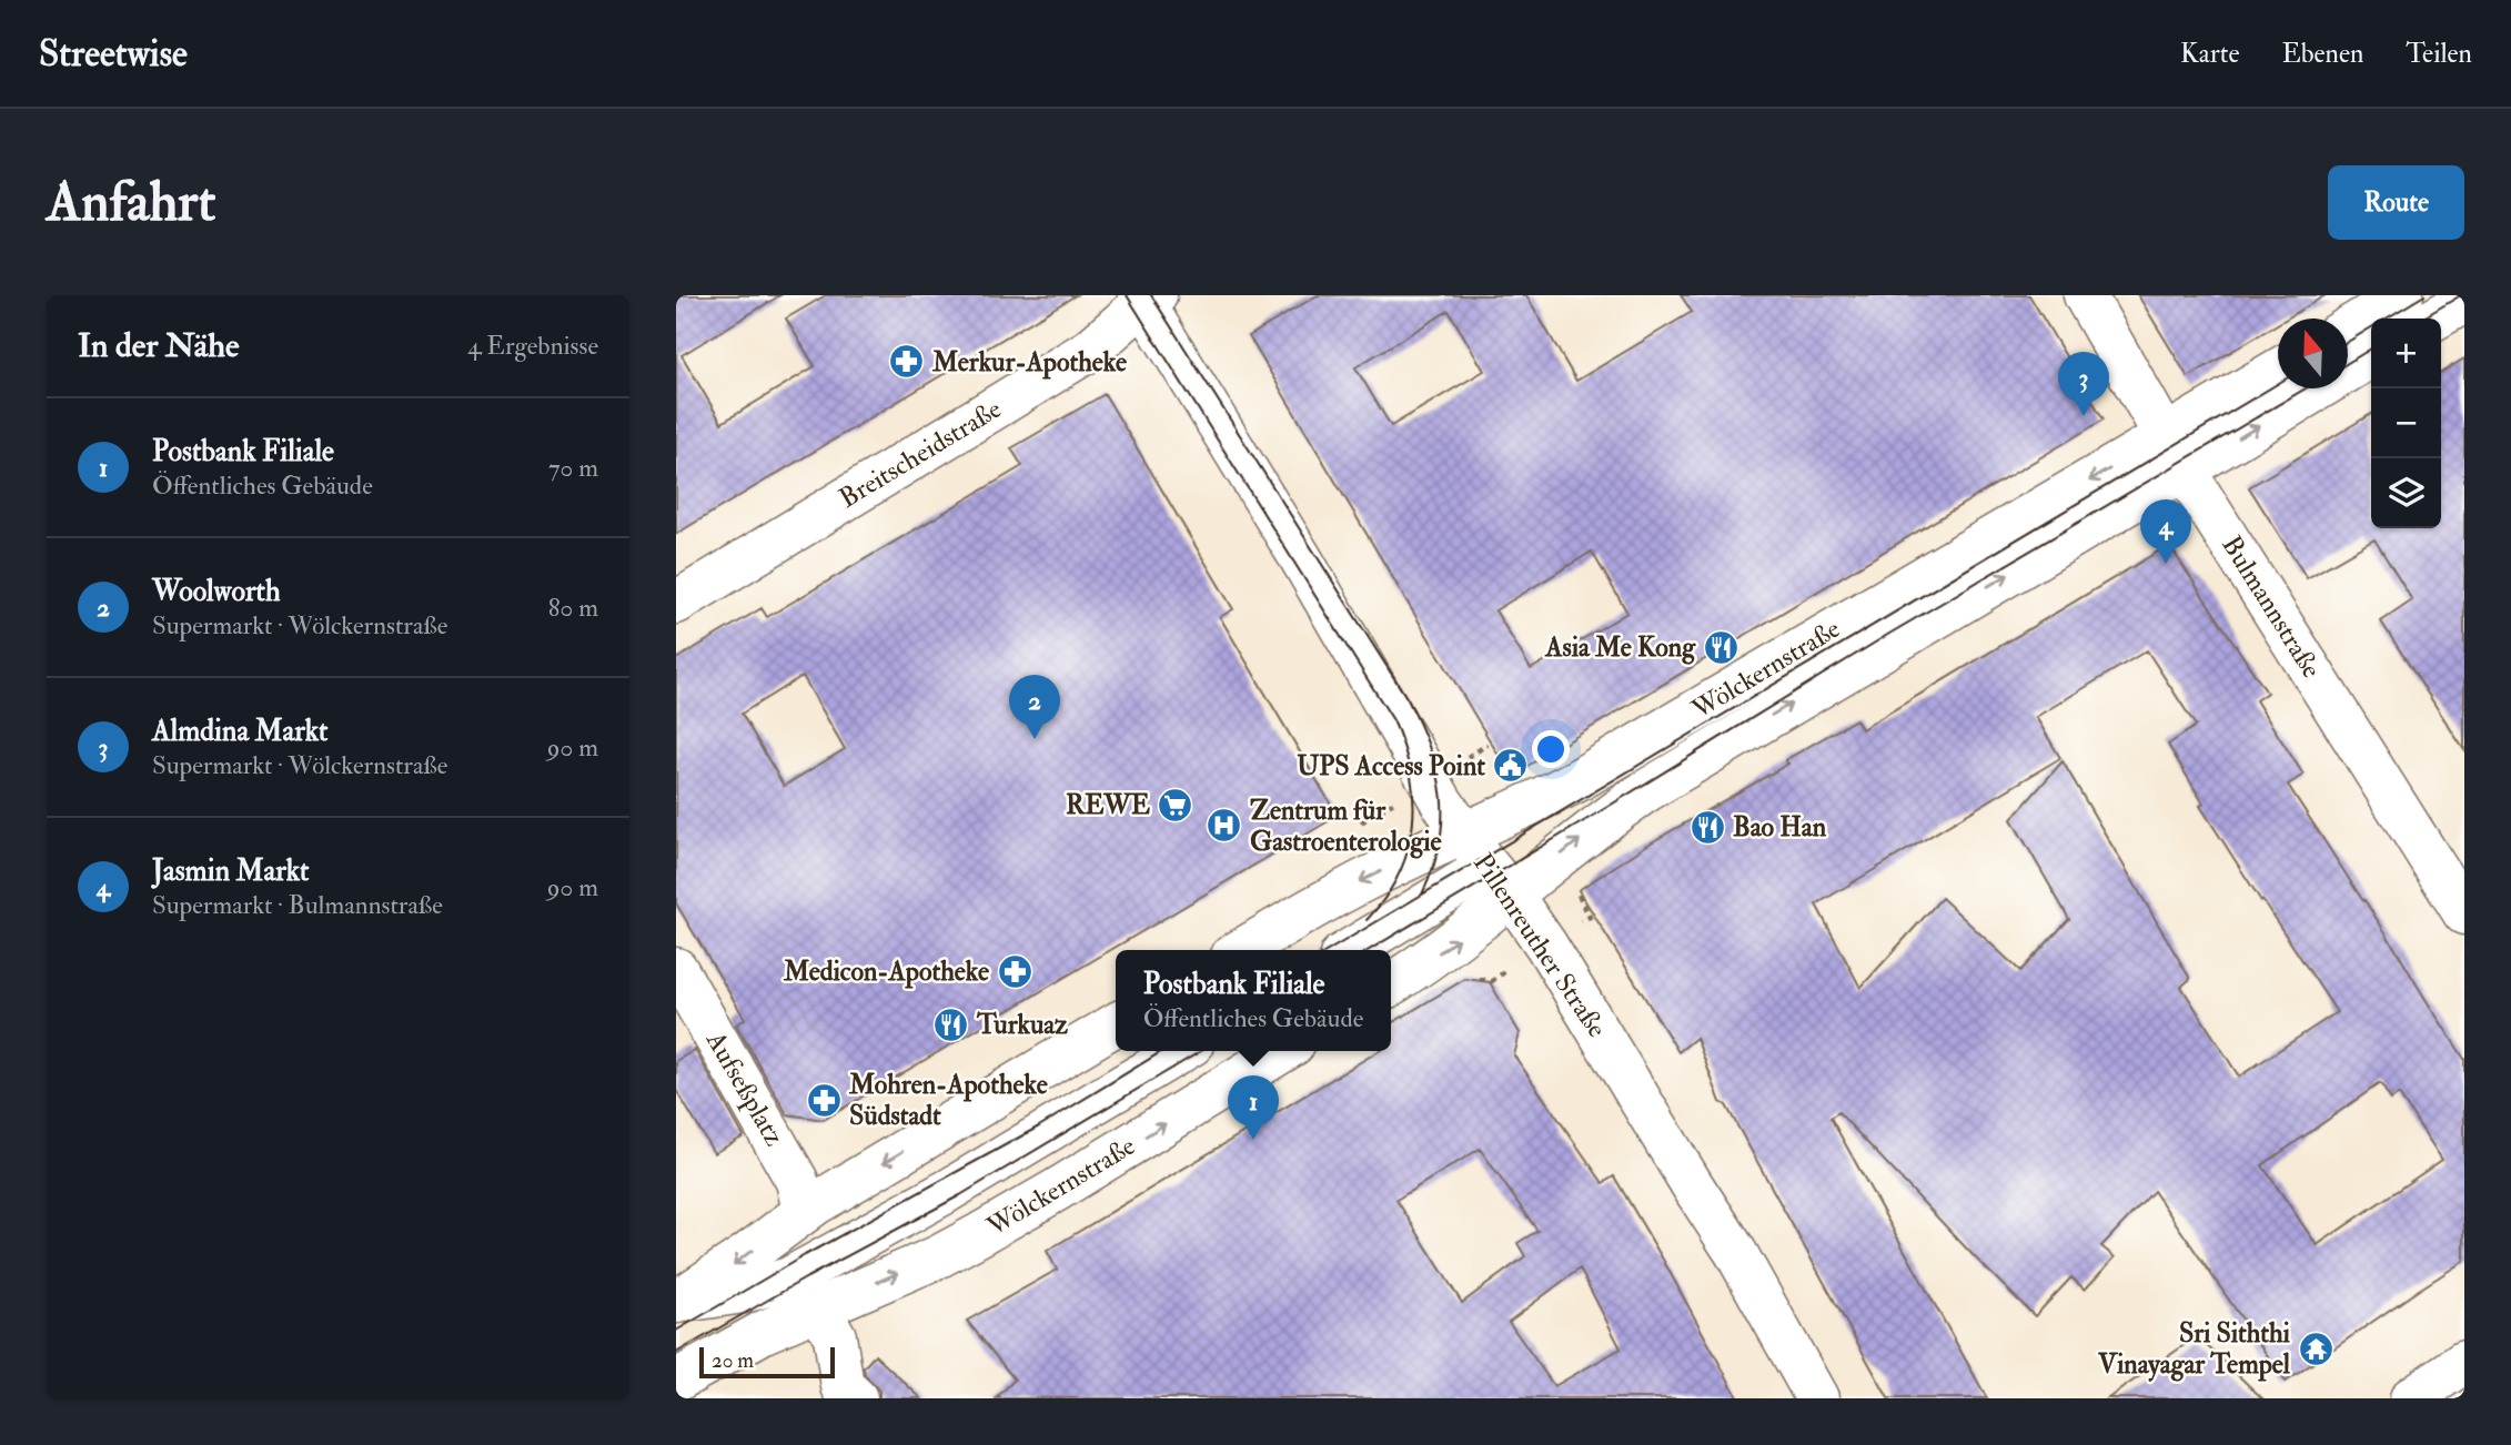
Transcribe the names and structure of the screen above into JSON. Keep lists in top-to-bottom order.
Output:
{
  "streets": {
    "main road": [
      "Breitscheidstraße",
      "Bulmannstraße",
      "Wölckernstraße",
      "Pillenreuther Straße",
      "Aufseßplatz"
    ]
  },
  "crossings": [
    ["Breitscheidstraße", "Pillenreuther Straße"],
    ["Bulmannstraße", "Wölckernstraße"],
    ["Wölckernstraße", "Pillenreuther Straße"]
  ],
  "places": {
    "pharmacy": ["Merkur-Apotheke", "Medicon-Apotheke", "Mohren-Apotheke Südstadt"],
    "restaurant": ["Asia Me Kong", "Bao Han", "Turkuaz"],
    "public building": ["UPS Access Point"],
    "supermarket": ["REWE"],
    "hospital": ["Zentrum für Gastroenterologie"],
    "temple": ["Sri Siththi Vinayagar Tempel"]
  },
  "scale_bar": "20 m",
  "north": "top",
  "page": {
    "header": "Streetwise",
    "nav": ["Karte", "Ebenen", "Teilen"],
    "buttons": "Route",
    "title": "Anfahrt",
    "heading": ["In der Nähe", "4 Ergebnisse"],
    "map_buttons": ["+", "−"],
    "pins": [
      "3",
      "4",
      "2",
      "1"
    ],
    "list": [
      {
        "mark": "1",
        "name": "Postbank Filiale",
        "note": "Öffentliches Gebäude",
        "value": "70 m"
      },
      {
        "mark": "2",
        "name": "Woolworth",
        "note": "Supermarkt · Wölckernstraße",
        "value": "80 m"
      },
      {
        "mark": "3",
        "name": "Almdina Markt",
        "note": "Supermarkt · Wölckernstraße",
        "value": "90 m"
      },
      {
        "mark": "4",
        "name": "Jasmin Markt",
        "note": "Supermarkt · Bulmannstraße",
        "value": "90 m"
      }
    ],
    "popup": ["Postbank Filiale", "Öffentliches Gebäude"],
    "scale": "20 m"
  }
}
